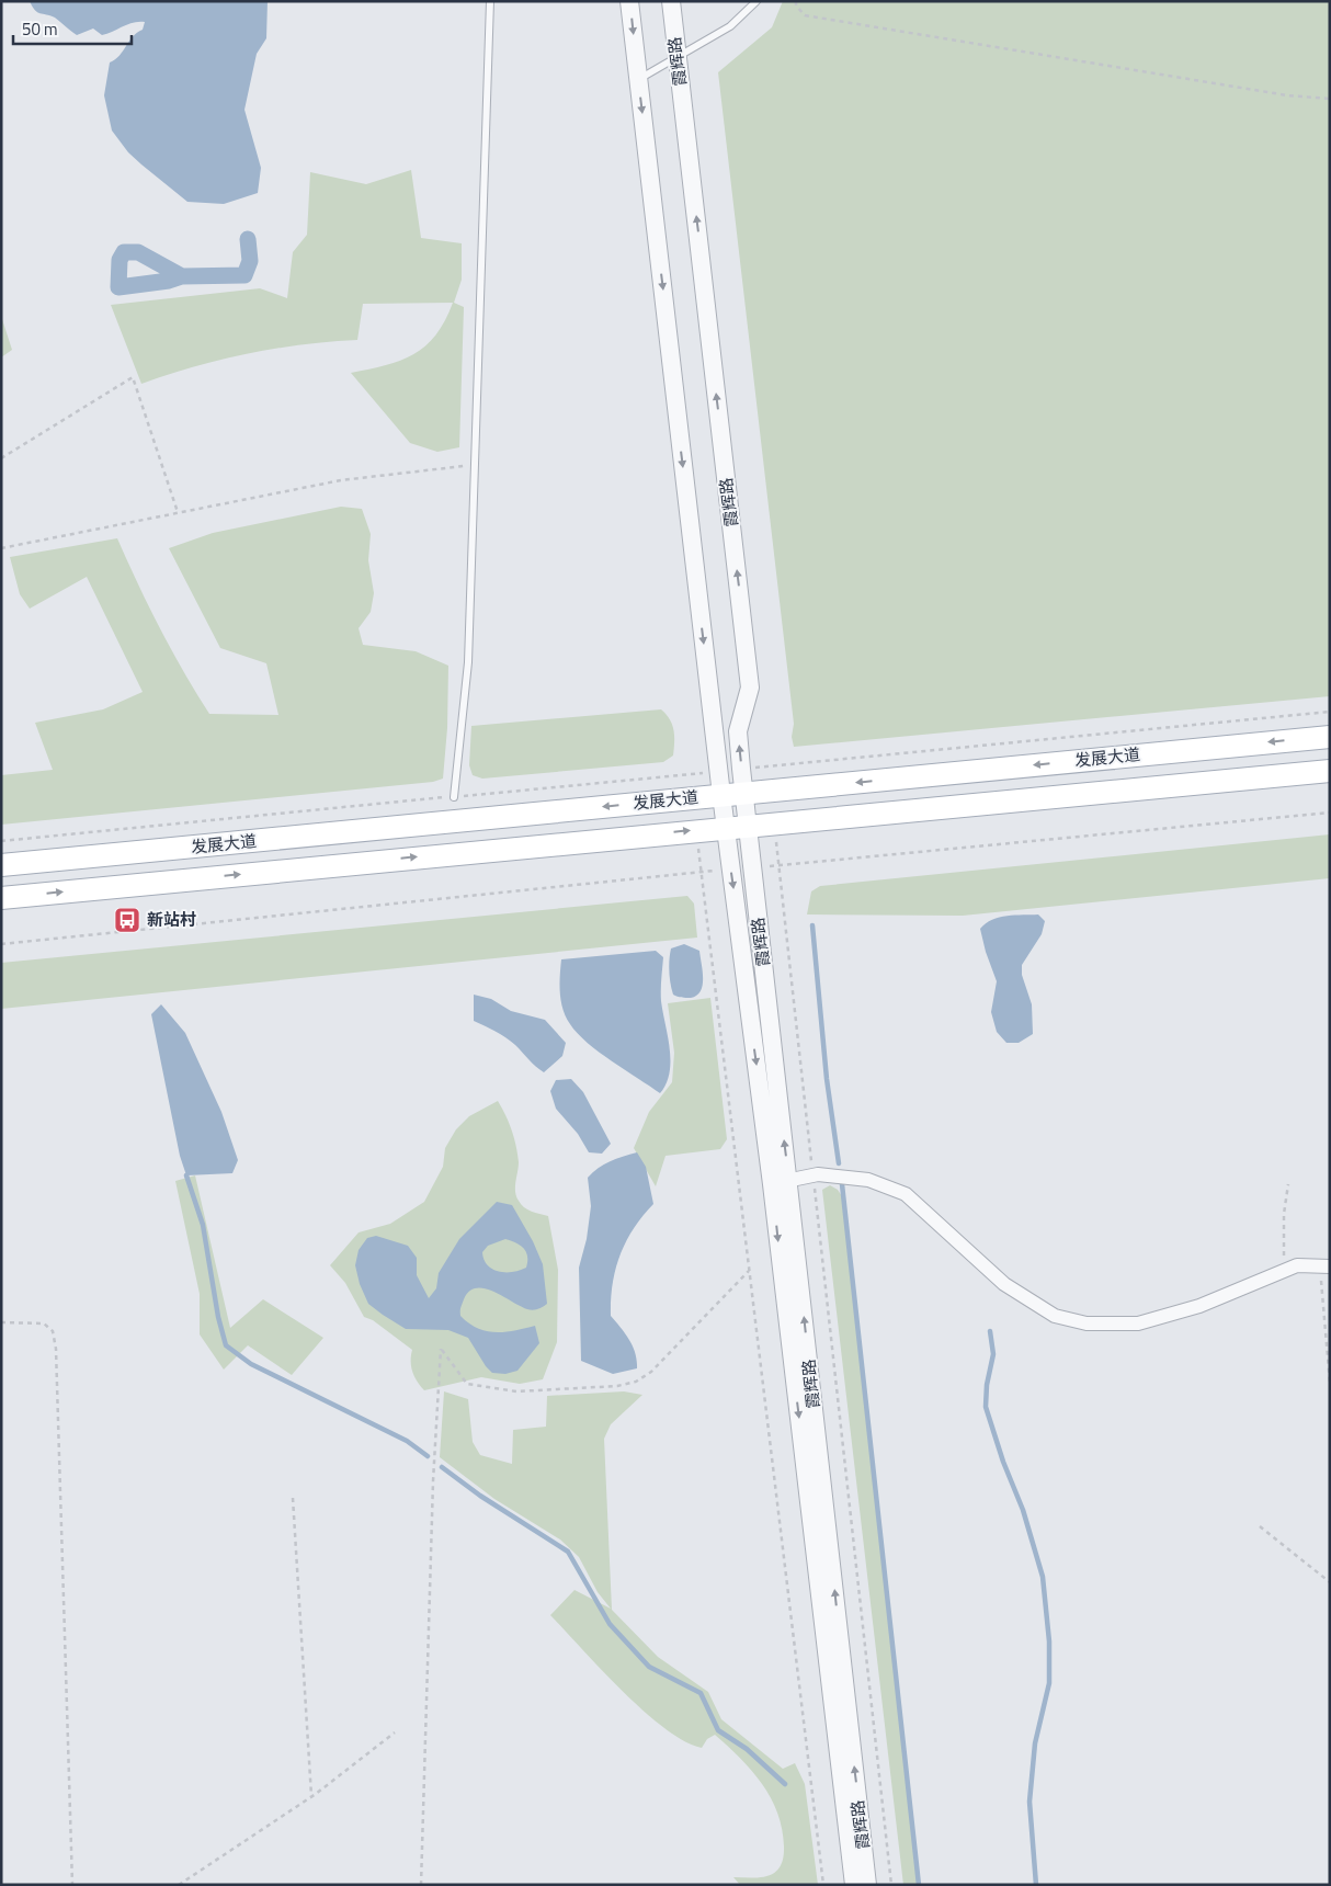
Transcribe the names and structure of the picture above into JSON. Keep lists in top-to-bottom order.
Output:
{
  "streets": {
    "main road": ["发展大道"],
    "street": ["霞辉路"]
  },
  "crossings": [
    ["霞辉路", "发展大道"]
  ],
  "places": {
    "bus stop": ["新站村"]
  },
  "scale_bar": "50 m"
}
